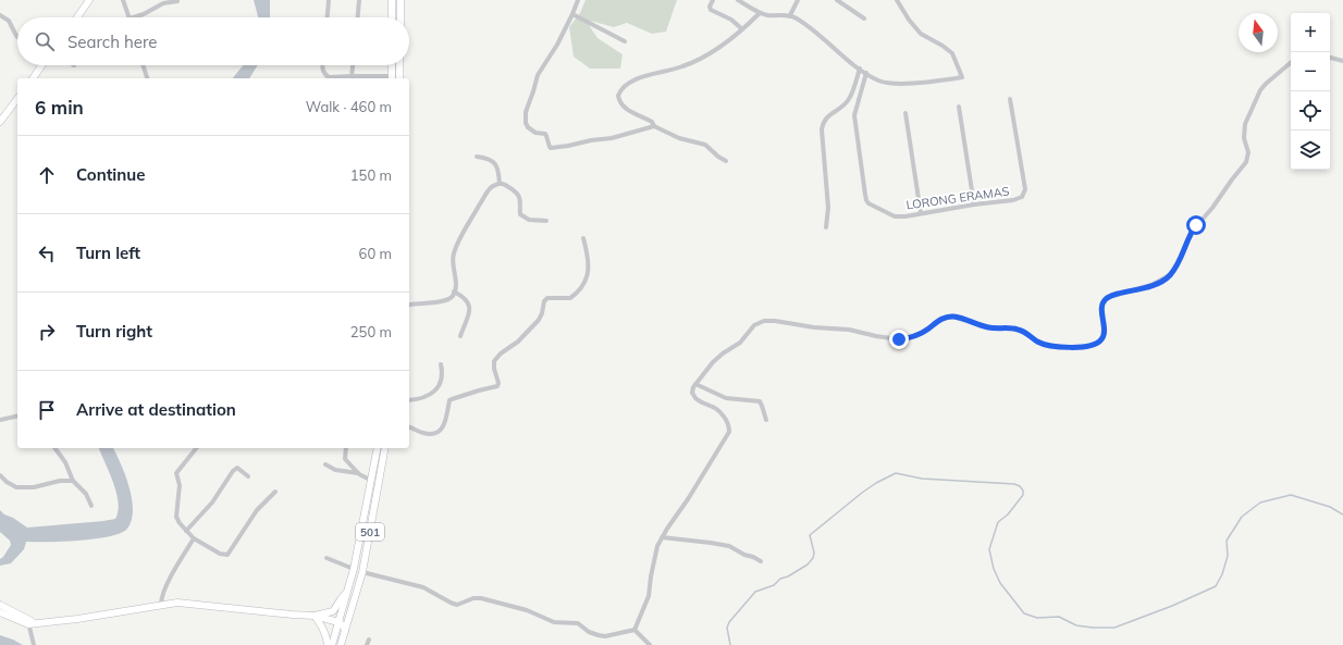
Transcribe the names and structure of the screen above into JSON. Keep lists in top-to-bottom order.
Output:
{
  "streets": {
    "main road": ["501"],
    "street": ["LORONG ERAMAS"]
  },
  "north": "top",
  "page": {
    "map_buttons": ["+", "−"],
    "search": "Search here",
    "heading": ["6 min", "Walk · 460 m"],
    "list": [
      ["Continue", "150 m"],
      ["Turn left", "60 m"],
      ["Turn right", "250 m"],
      "Arrive at destination"
    ]
  }
}
